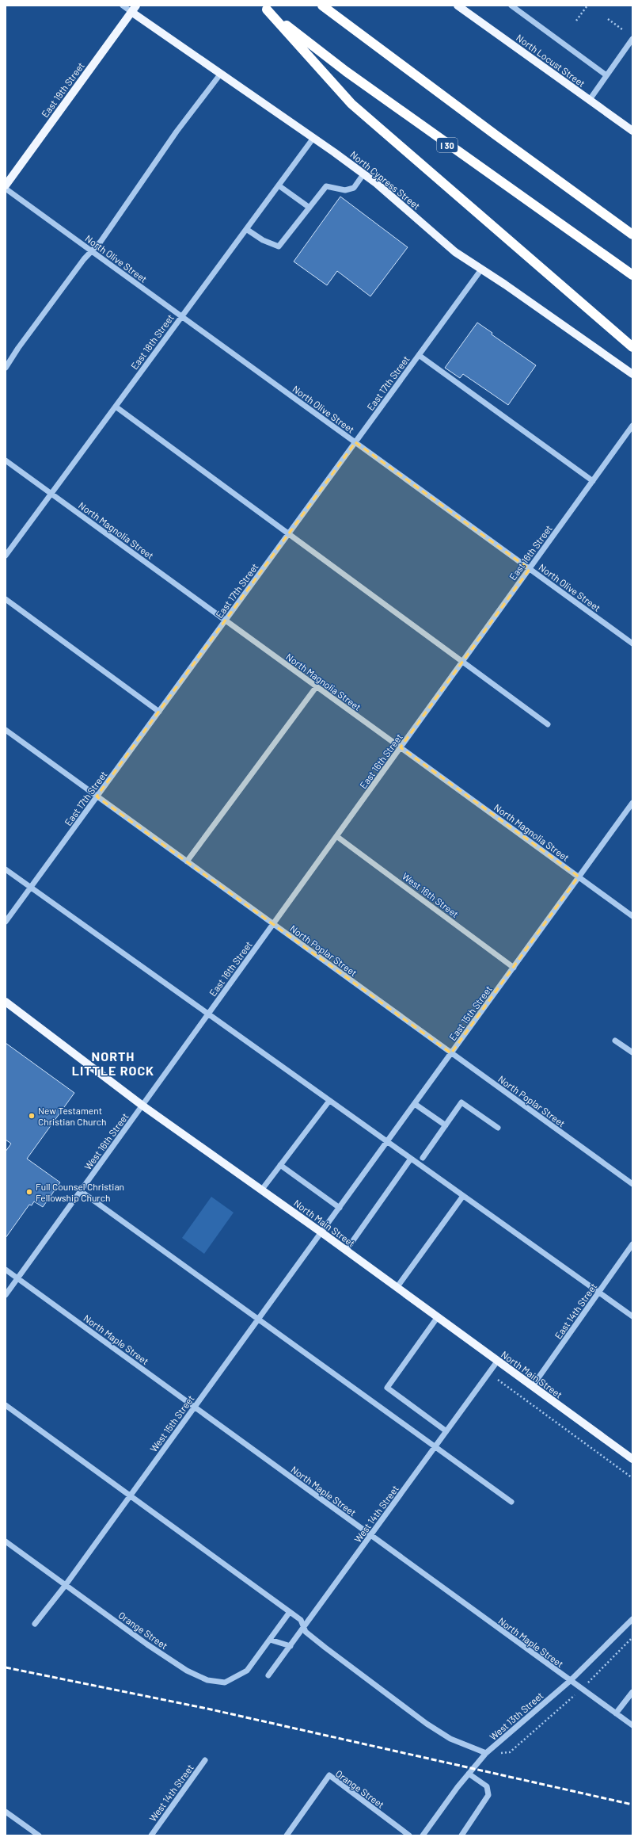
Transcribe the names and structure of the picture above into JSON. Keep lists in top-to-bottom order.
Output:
{
  "streets": {
    "highway": ["I 30"],
    "main road": [
      "North Locust Street",
      "East 19th Street",
      "North Cypress Street",
      "North Main Street"
    ],
    "street": [
      "North Olive Street",
      "East 18th Street",
      "East 17th Street",
      "North Magnolia Street",
      "East 16th Street",
      "West 16th Street",
      "North Poplar Street",
      "East 15th Street",
      "East 14th Street",
      "North Maple Street",
      "West 15th Street",
      "West 14th Street",
      "Orange Street",
      "West 13th Street"
    ]
  },
  "crossings": [
    ["East 19th Street", "North Cypress Street"],
    ["North Cypress Street", "East 18th Street"],
    ["North Cypress Street", "East 17th Street"],
    ["North Olive Street", "East 18th Street"],
    ["North Olive Street", "East 17th Street"],
    ["North Olive Street", "East 16th Street"],
    ["East 18th Street", "North Magnolia Street"],
    ["East 17th Street", "North Magnolia Street"],
    ["East 17th Street", "North Poplar Street"],
    ["North Magnolia Street", "East 16th Street"],
    ["North Magnolia Street", "East 15th Street"],
    ["East 16th Street", "West 16th Street"],
    ["East 16th Street", "North Poplar Street"],
    ["East 16th Street", "North Main Street"],
    ["West 16th Street", "East 15th Street"],
    ["West 16th Street", "North Main Street"],
    ["West 16th Street", "North Maple Street"],
    ["North Poplar Street", "East 15th Street"],
    ["East 15th Street", "North Main Street"],
    ["East 15th Street", "West 15th Street"],
    ["North Main Street", "East 14th Street"],
    ["North Main Street", "West 15th Street"],
    ["North Main Street", "West 14th Street"],
    ["North Maple Street", "West 15th Street"],
    ["North Maple Street", "West 14th Street"],
    ["North Maple Street", "West 13th Street"],
    ["West 15th Street", "Orange Street"]
  ],
  "districts": ["NORTH LITTLE ROCK"],
  "places": ["New Testament Christian Church", "Full Counsel Christian Fellowship Church"]
}
